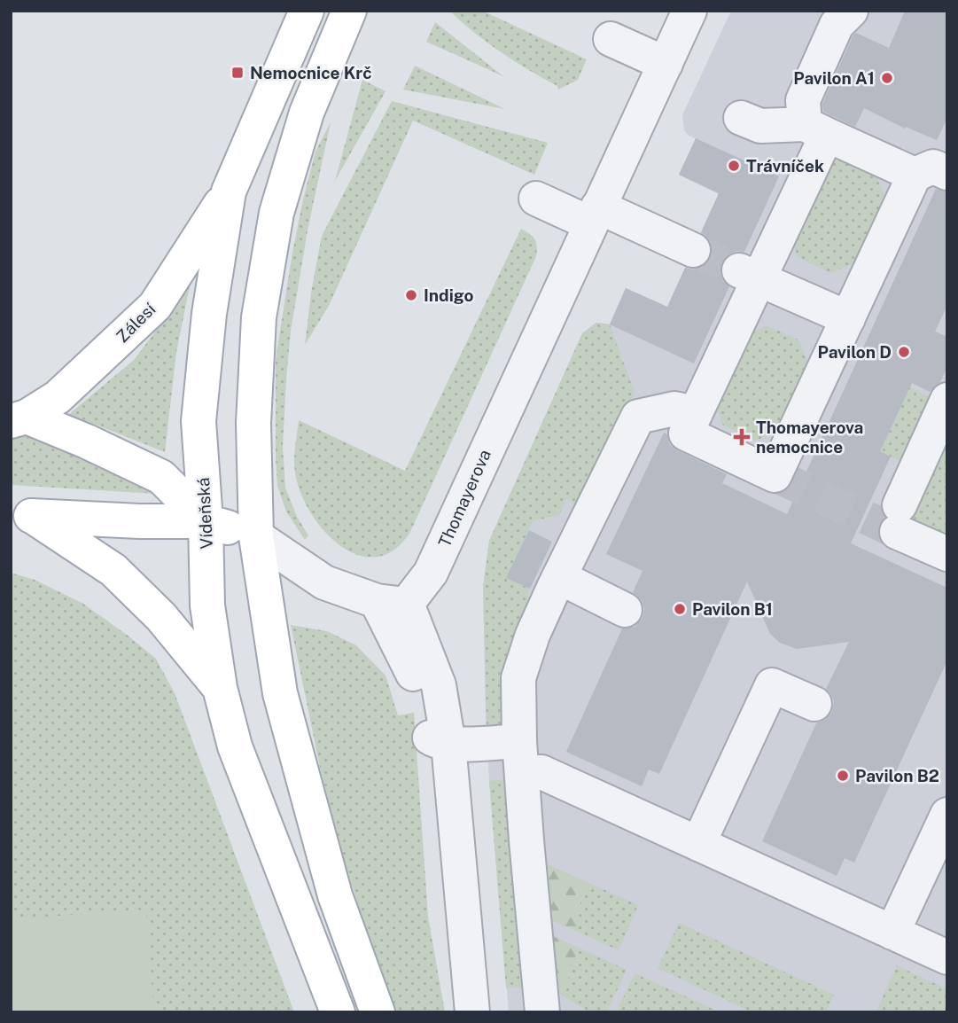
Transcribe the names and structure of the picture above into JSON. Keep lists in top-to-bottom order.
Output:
{
  "streets": {
    "main road": ["Zálesí", "Vídeňská"],
    "street": ["Thomayerova"]
  },
  "crossings": [
    ["Zálesí", "Vídeňská"]
  ],
  "places": {
    "transit": ["Nemocnice Krč"],
    "other": [
      "Pavilon A1",
      "Trávníček",
      "Indigo",
      "Pavilon D",
      "Pavilon B1",
      "Pavilon B2"
    ],
    "health": ["Thomayerova nemocnice"]
  }
}
